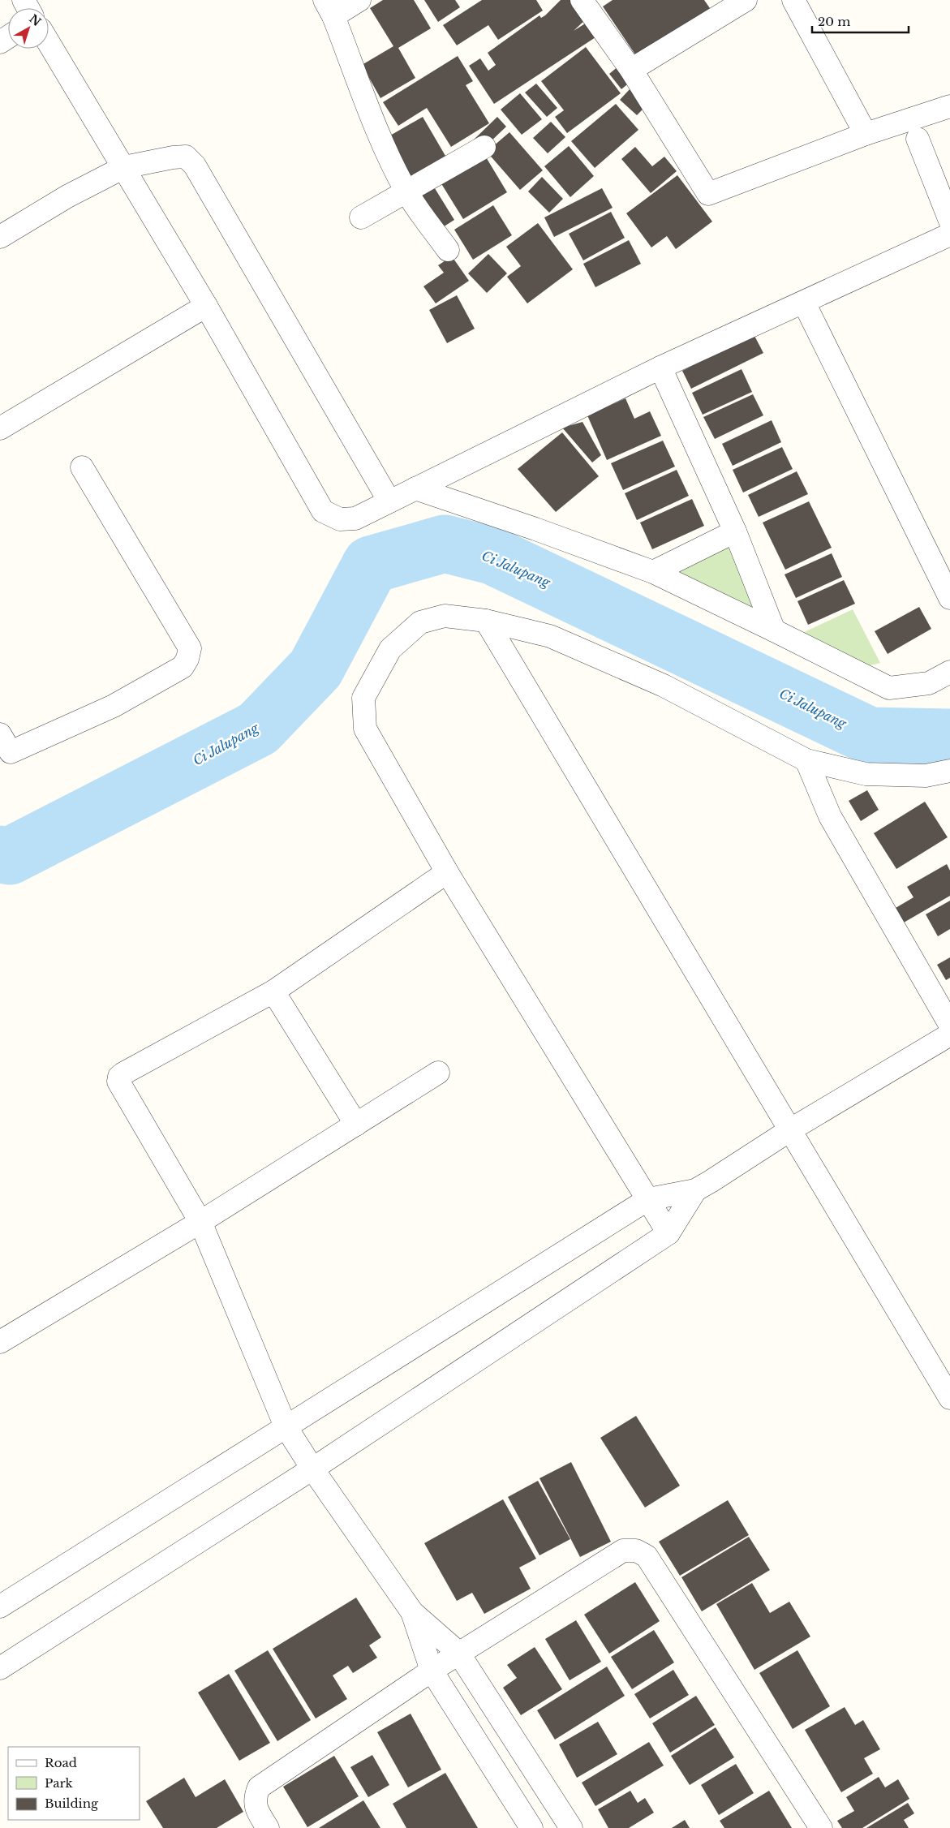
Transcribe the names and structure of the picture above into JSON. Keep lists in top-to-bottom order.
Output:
{
  "water": ["Ci Jalupang"],
  "legend": ["Road", "Park", "Building"],
  "scale_bar": "20 m",
  "north": "top right"
}
